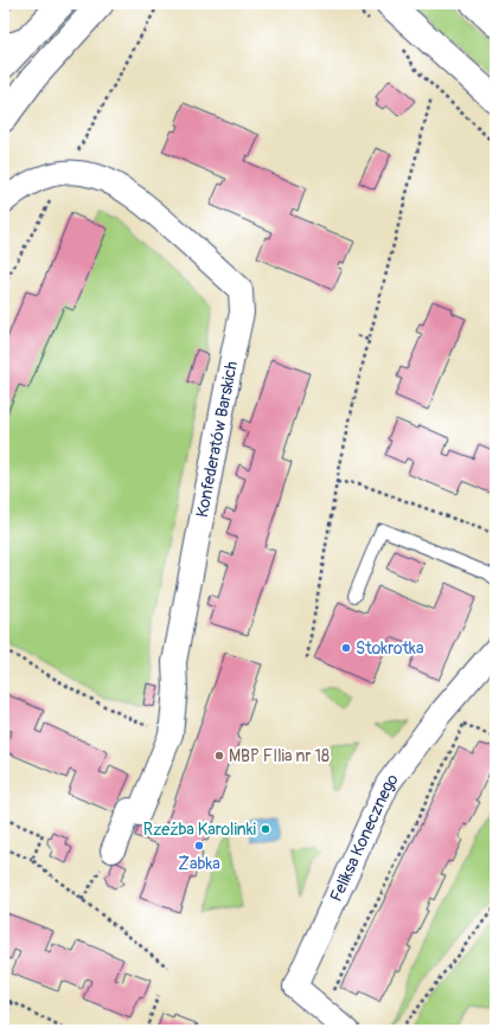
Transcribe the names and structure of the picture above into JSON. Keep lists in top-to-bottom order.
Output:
{
  "streets": {
    "street": ["Konfederatów Barskich", "Feliksa Konecznego"]
  },
  "places": [
    "Stokrotka",
    "MBP FIlia nr 18",
    "Rzeźba Karolinki",
    "Żabka"
  ]
}
